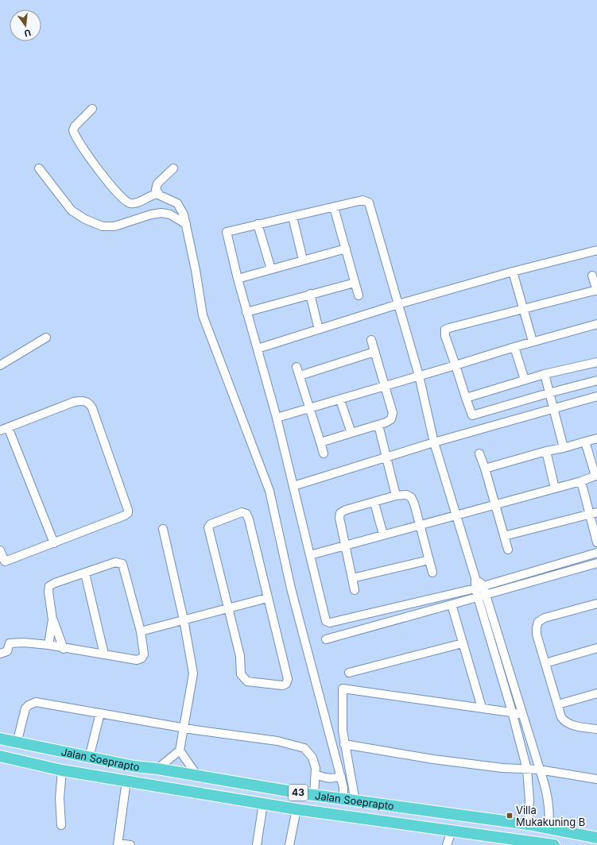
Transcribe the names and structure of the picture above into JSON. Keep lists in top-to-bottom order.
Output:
{
  "streets": {
    "highway": ["Jalan Soeprapto", "43"]
  },
  "places": {
    "transit": ["Villa Mukakuning B"]
  },
  "north": "bottom"
}
